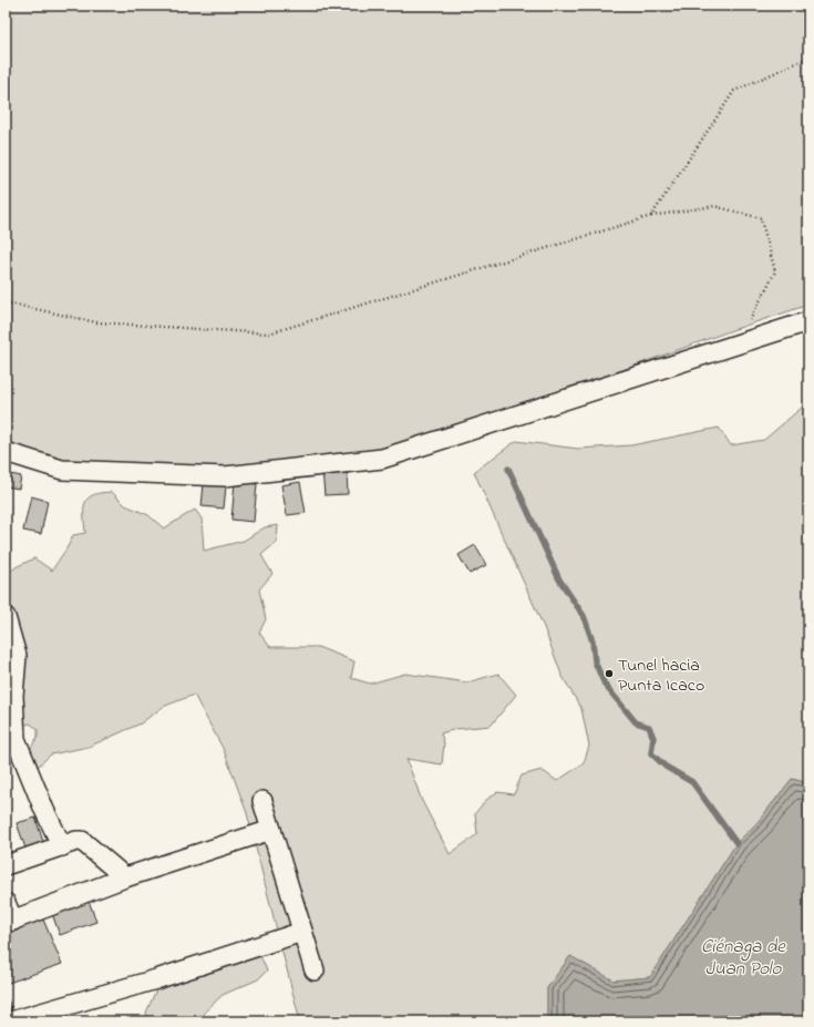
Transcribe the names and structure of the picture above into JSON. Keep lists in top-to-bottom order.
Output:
{
  "water": ["Ciénaga de Juan Polo"],
  "places": ["Tunel hacia Punta Icaco"]
}
